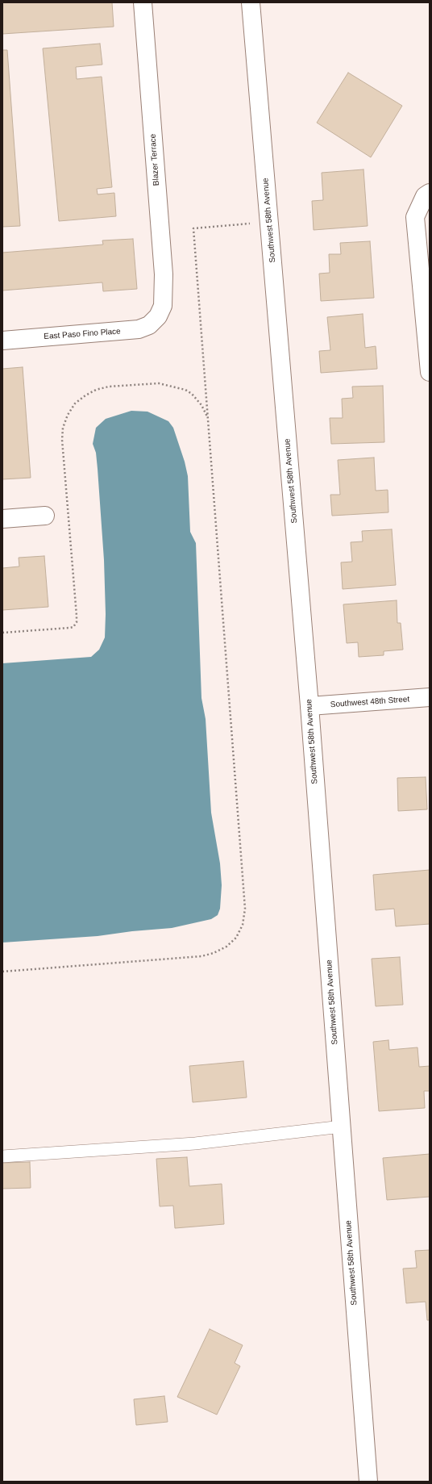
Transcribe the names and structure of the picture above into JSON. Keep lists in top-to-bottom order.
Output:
{
  "streets": {
    "street": [
      "Blazer Terrace",
      "Southwest 58th Avenue",
      "East Paso Fino Place",
      "Southwest 48th Street"
    ]
  },
  "crossings": [
    ["Blazer Terrace", "East Paso Fino Place"],
    ["Southwest 58th Avenue", "Southwest 48th Street"]
  ]
}
